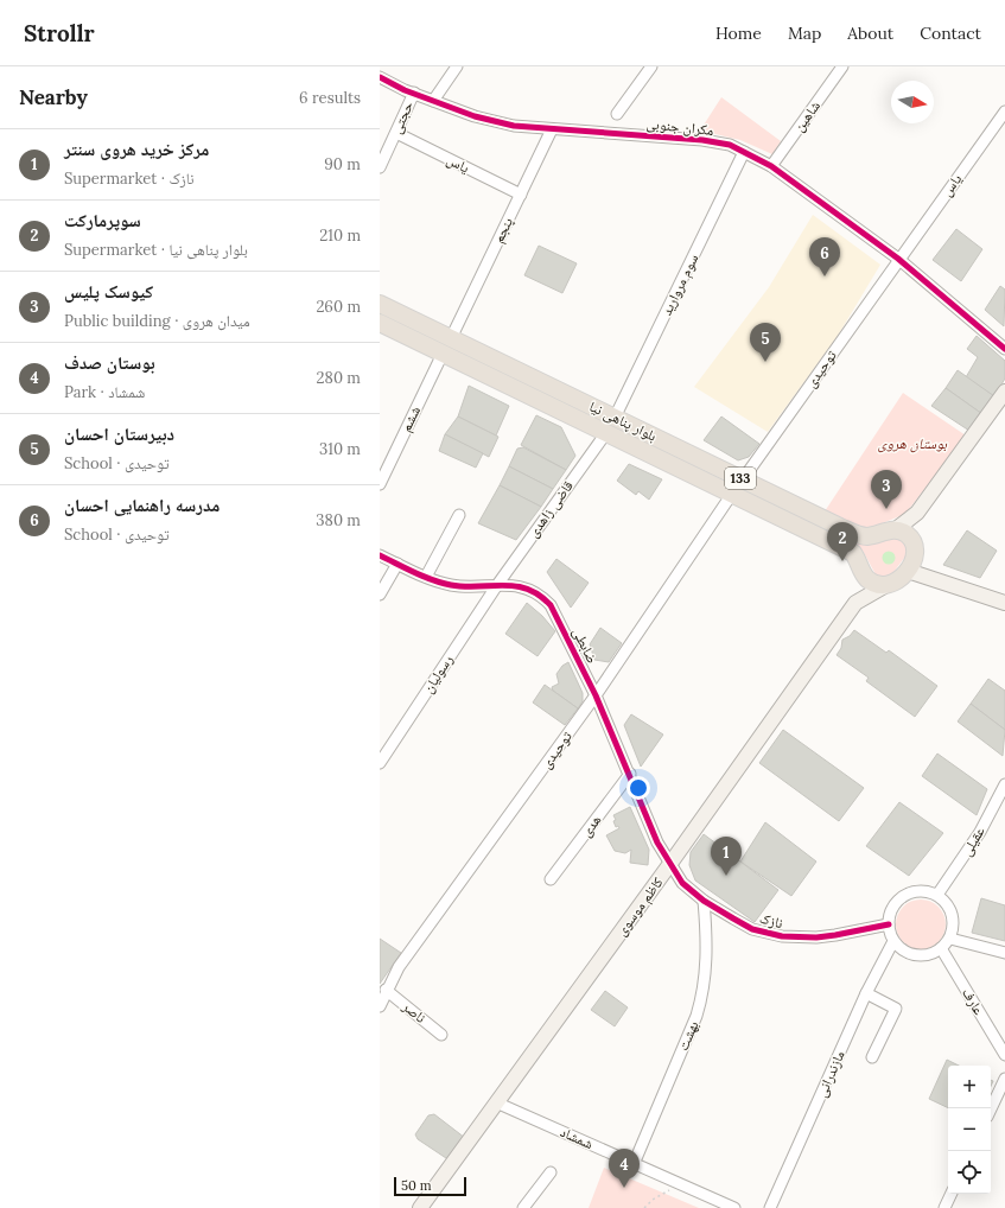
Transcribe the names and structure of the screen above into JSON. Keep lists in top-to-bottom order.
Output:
{
  "streets": {
    "main road": ["بلوار پناهی نیا", "133", "کاظم موسوی"],
    "street": [
      "شاهین",
      "حجتی",
      "مکران جنوبی",
      "یاس",
      "پنجم",
      "سوم مروارید",
      "توحیدی",
      "ششم",
      "قاضی زاهدی",
      "ضابطی",
      "رسولیان",
      "هدی",
      "عقیلی",
      "نازک",
      "عارف",
      "ناصر",
      "بهشت",
      "مازندرانی",
      "شمشاد"
    ]
  },
  "crossings": [
    ["شاهین", "مکران جنوبی"],
    ["حجتی", "مکران جنوبی"],
    ["حجتی", "یاس"],
    ["مکران جنوبی", "یاس"],
    ["مکران جنوبی", "پنجم"],
    ["مکران جنوبی", "سوم مروارید"],
    ["مکران جنوبی", "توحیدی"],
    ["یاس", "پنجم"],
    ["یاس", "توحیدی"],
    ["سوم مروارید", "بلوار پناهی نیا"],
    ["توحیدی", "بلوار پناهی نیا"],
    ["توحیدی", "ضابطی"],
    ["توحیدی", "ناصر"],
    ["ششم", "بلوار پناهی نیا"],
    ["بلوار پناهی نیا", "قاضی زاهدی"],
    ["بلوار پناهی نیا", "کاظم موسوی"],
    ["قاضی زاهدی", "ضابطی"],
    ["قاضی زاهدی", "رسولیان"],
    ["ضابطی", "رسولیان"],
    ["ضابطی", "هدی"],
    ["ضابطی", "کاظم موسوی"],
    ["ضابطی", "نازک"],
    ["عقیلی", "نازک"],
    ["عقیلی", "عارف"],
    ["عقیلی", "مازندرانی"],
    ["کاظم موسوی", "نازک"],
    ["کاظم موسوی", "شمشاد"],
    ["نازک", "عارف"],
    ["نازک", "بهشت"],
    ["نازک", "مازندرانی"],
    ["عارف", "مازندرانی"],
    ["بهشت", "شمشاد"]
  ],
  "parks": ["بوستان هروی"],
  "scale_bar": "50 m",
  "north": "right",
  "page": {
    "header": "Strollr",
    "nav": [
      "Home",
      "Map",
      "About",
      "Contact"
    ],
    "heading": ["Nearby", "6 results"],
    "list": [
      {
        "mark": "1",
        "name": "مرکز خرید هروی سنتر",
        "note": "Supermarket · نازک",
        "value": "90 m"
      },
      {
        "mark": "2",
        "name": "سوپرمارکت",
        "note": "Supermarket · بلوار پناهی نیا",
        "value": "210 m"
      },
      {
        "mark": "3",
        "name": "کیوسک پلیس",
        "note": "Public building · میدان هروی",
        "value": "260 m"
      },
      {
        "mark": "4",
        "name": "بوستان صدف",
        "note": "Park · شمشاد",
        "value": "280 m"
      },
      {
        "mark": "5",
        "name": "دبیرستان احسان",
        "note": "School · توحیدی",
        "value": "310 m"
      },
      {
        "mark": "6",
        "name": "مدرسه راهنمایی احسان",
        "note": "School · توحیدی",
        "value": "380 m"
      }
    ],
    "pins": [
      "6",
      "5",
      "3",
      "2",
      "1",
      "4"
    ],
    "map_buttons": ["+", "−"],
    "scale": "50 m"
  }
}
